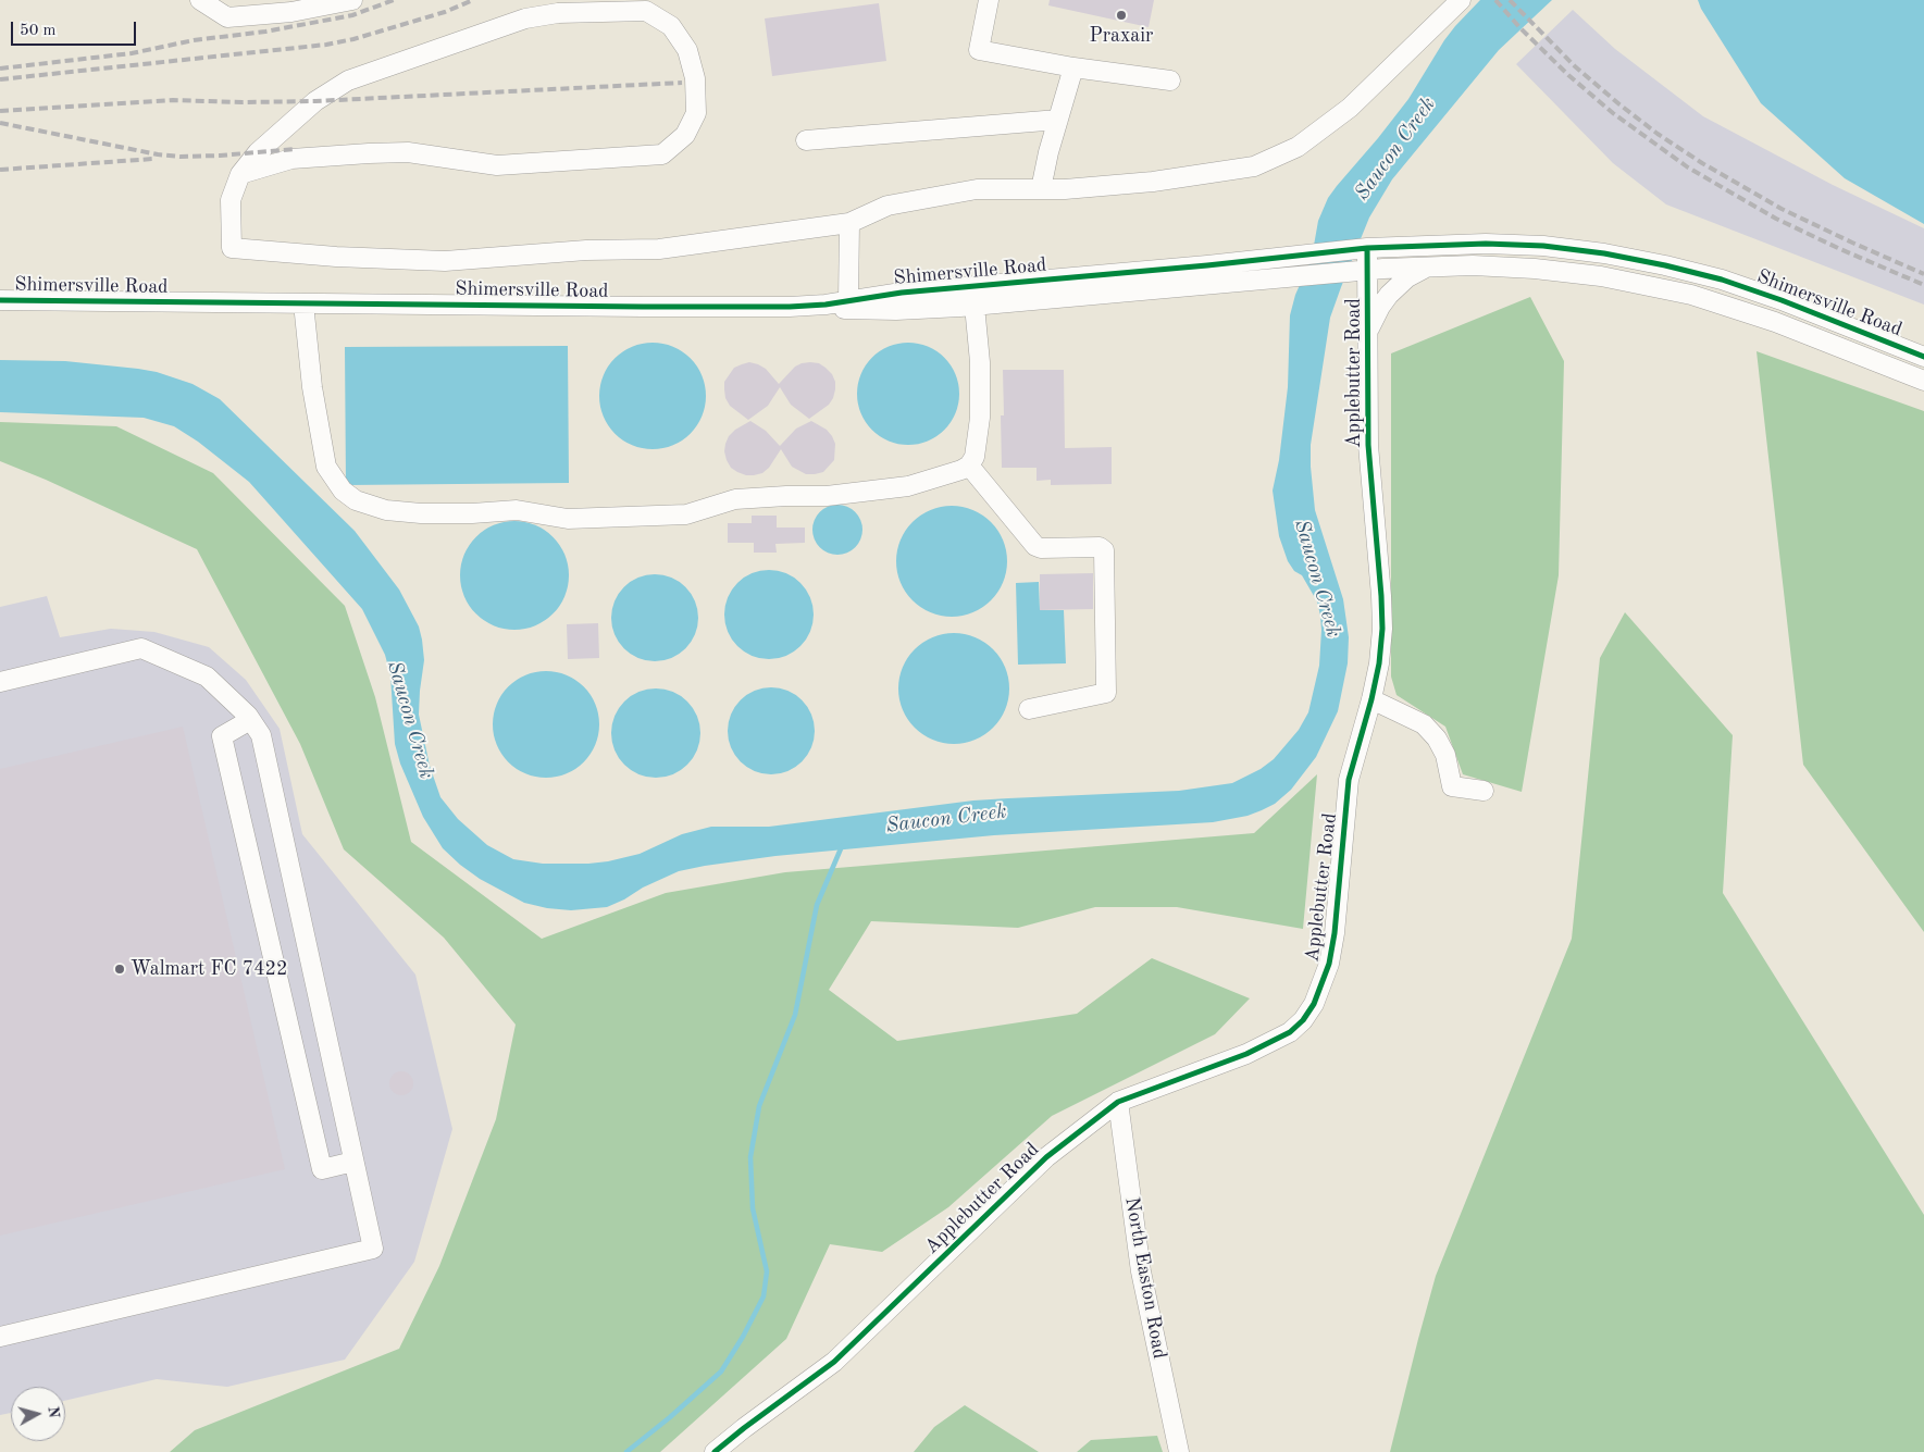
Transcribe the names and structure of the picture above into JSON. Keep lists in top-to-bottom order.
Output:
{
  "streets": {
    "street": ["Shimersville Road", "Applebutter Road", "North Easton Road"]
  },
  "crossings": [
    ["Shimersville Road", "Applebutter Road"],
    ["Applebutter Road", "North Easton Road"]
  ],
  "water": ["Saucon Creek"],
  "places": ["Praxair", "Walmart FC 7422"],
  "scale_bar": "50 m",
  "north": "right"
}
